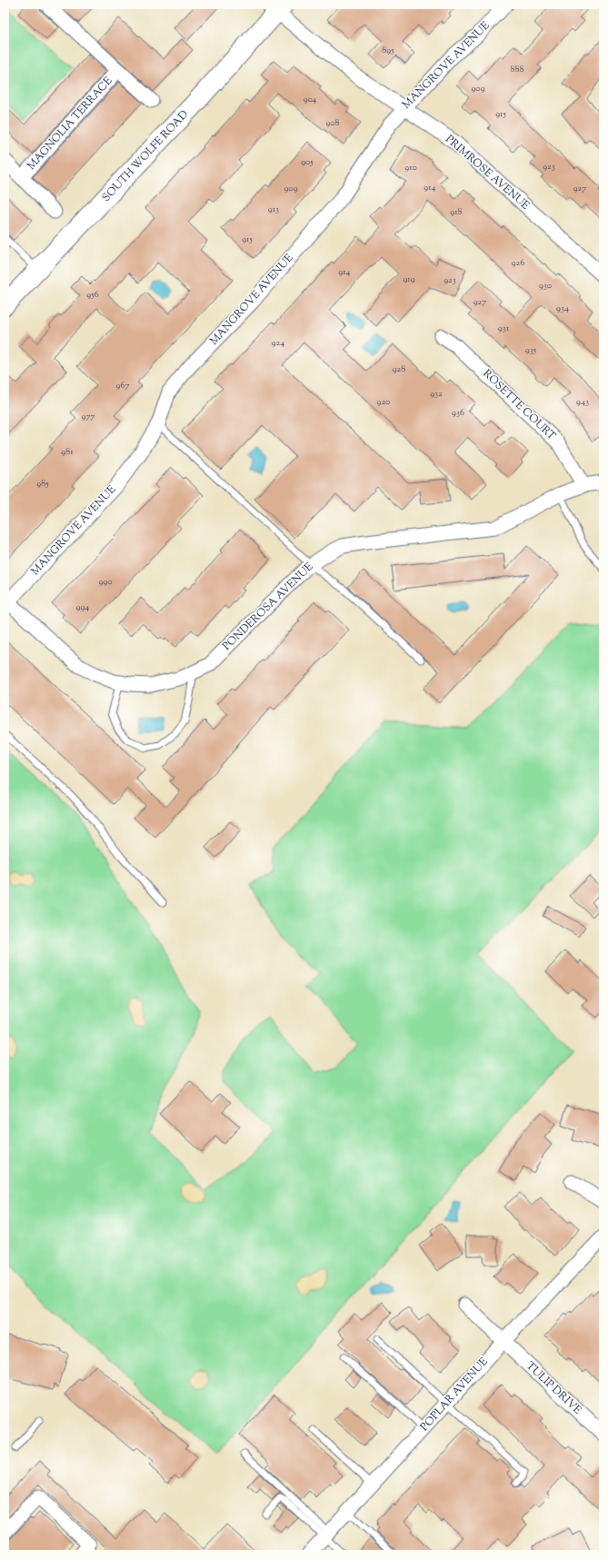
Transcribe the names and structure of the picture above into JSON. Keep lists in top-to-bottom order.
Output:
{
  "streets": {
    "main road": ["SOUTH WOLFE ROAD"],
    "street": [
      "MANGROVE AVENUE",
      "MAGNOLIA TERRACE",
      "PRIMROSE AVENUE",
      "ROSETTE COURT",
      "PONDEROSA AVENUE",
      "TULIP DRIVE",
      "POPLAR AVENUE"
    ]
  },
  "crossings": [
    ["MANGROVE AVENUE", "PRIMROSE AVENUE"],
    ["MANGROVE AVENUE", "PONDEROSA AVENUE"],
    ["SOUTH WOLFE ROAD", "PRIMROSE AVENUE"],
    ["ROSETTE COURT", "PONDEROSA AVENUE"],
    ["TULIP DRIVE", "POPLAR AVENUE"]
  ],
  "house_numbers": [
    "895",
    "888",
    "909",
    "904",
    "915",
    "908",
    "905",
    "923",
    "910",
    "914",
    "909",
    "927",
    "913",
    "918",
    "915",
    "926",
    "914",
    "919",
    "923",
    "930",
    "956",
    "927",
    "934",
    "931",
    "924",
    "935",
    "928",
    "967",
    "932",
    "920",
    "943",
    "936",
    "977",
    "981",
    "985",
    "990",
    "994"
  ]
}
